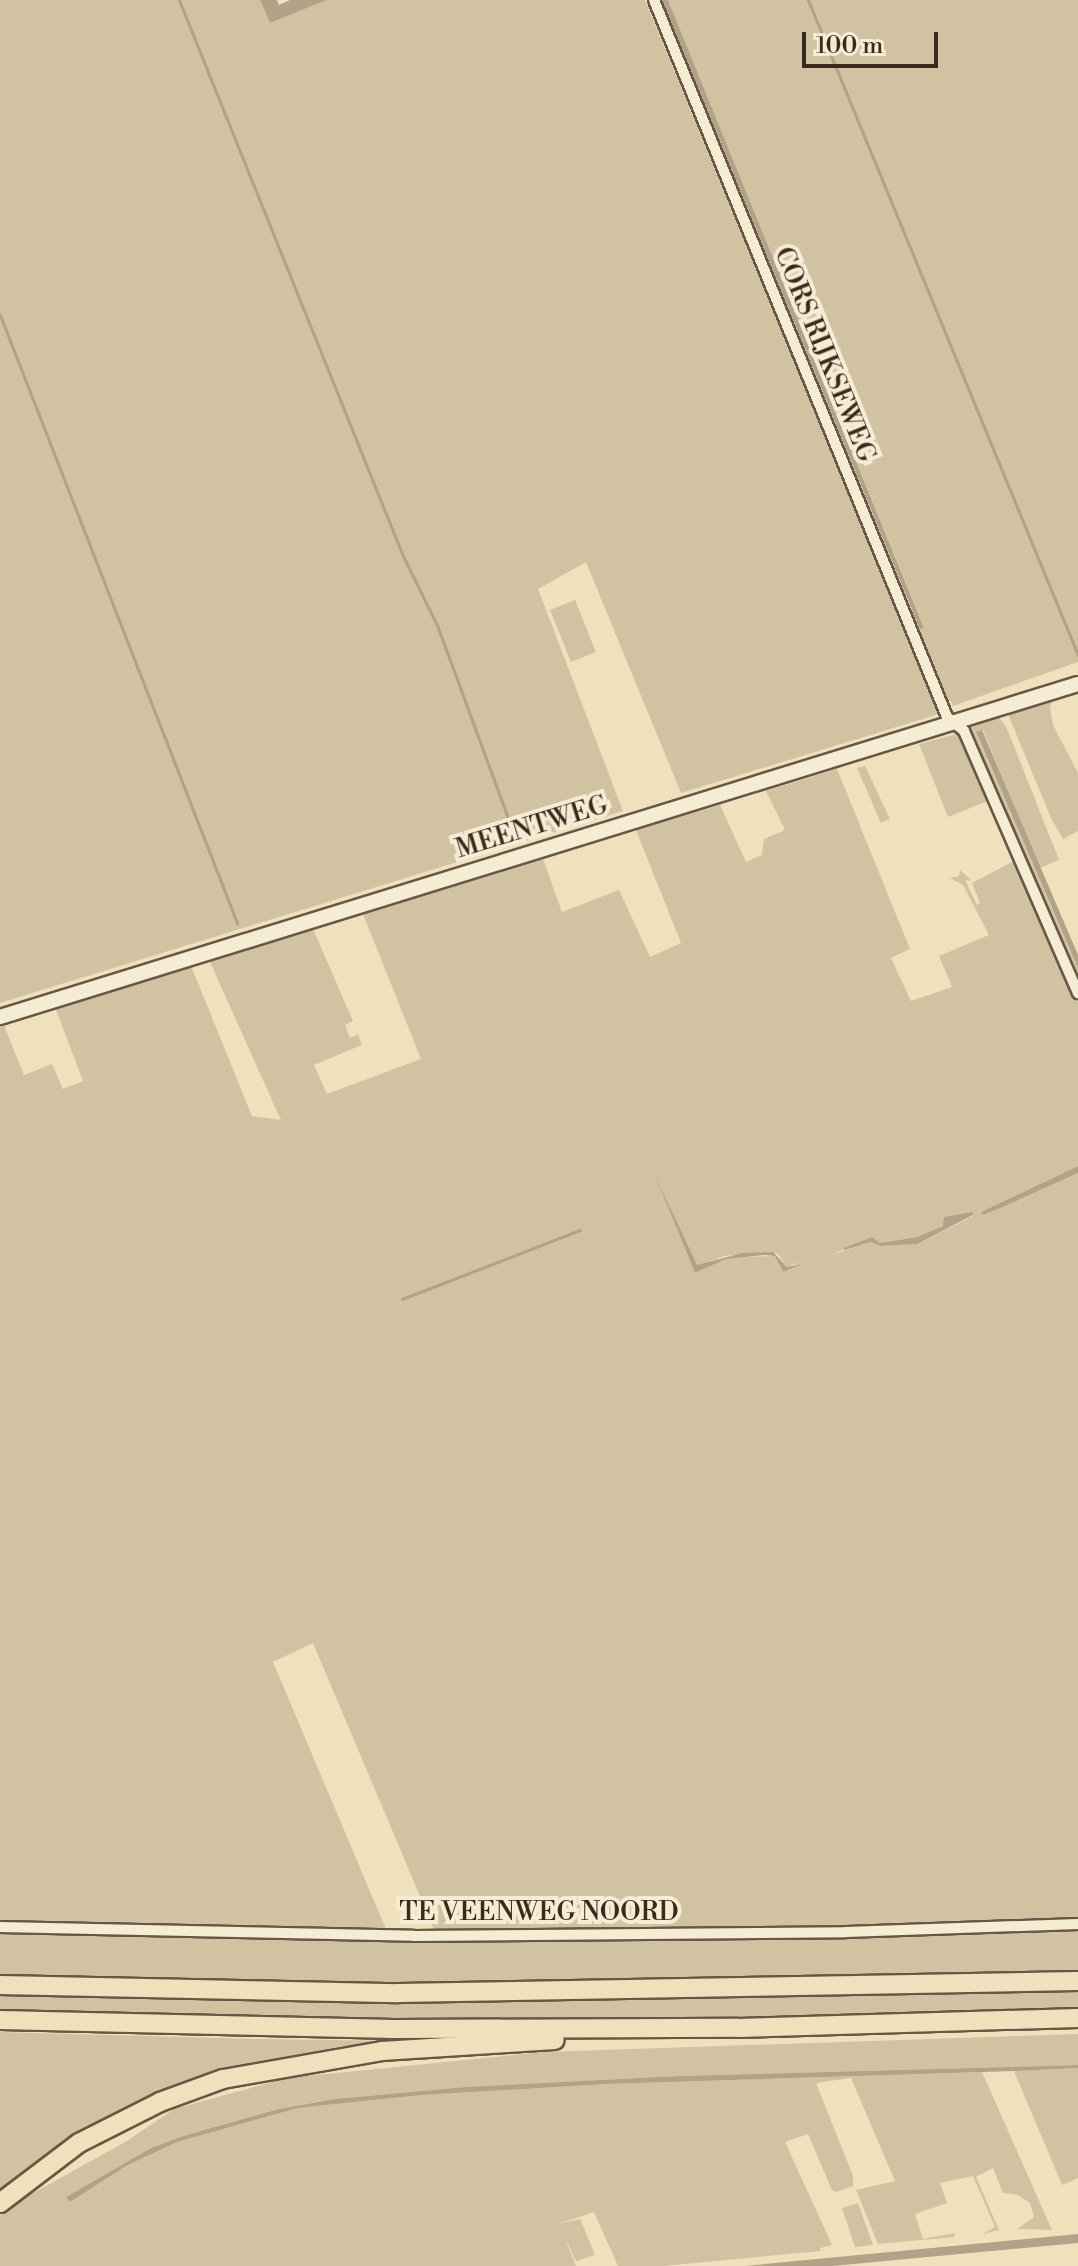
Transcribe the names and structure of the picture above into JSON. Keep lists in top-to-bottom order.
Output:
{
  "streets": {
    "street": ["CORS RIJKSEWEG", "MEENTWEG", "TE VEENWEG NOORD"]
  },
  "crossings": [
    ["CORS RIJKSEWEG", "MEENTWEG"]
  ],
  "scale_bar": "100 m"
}
